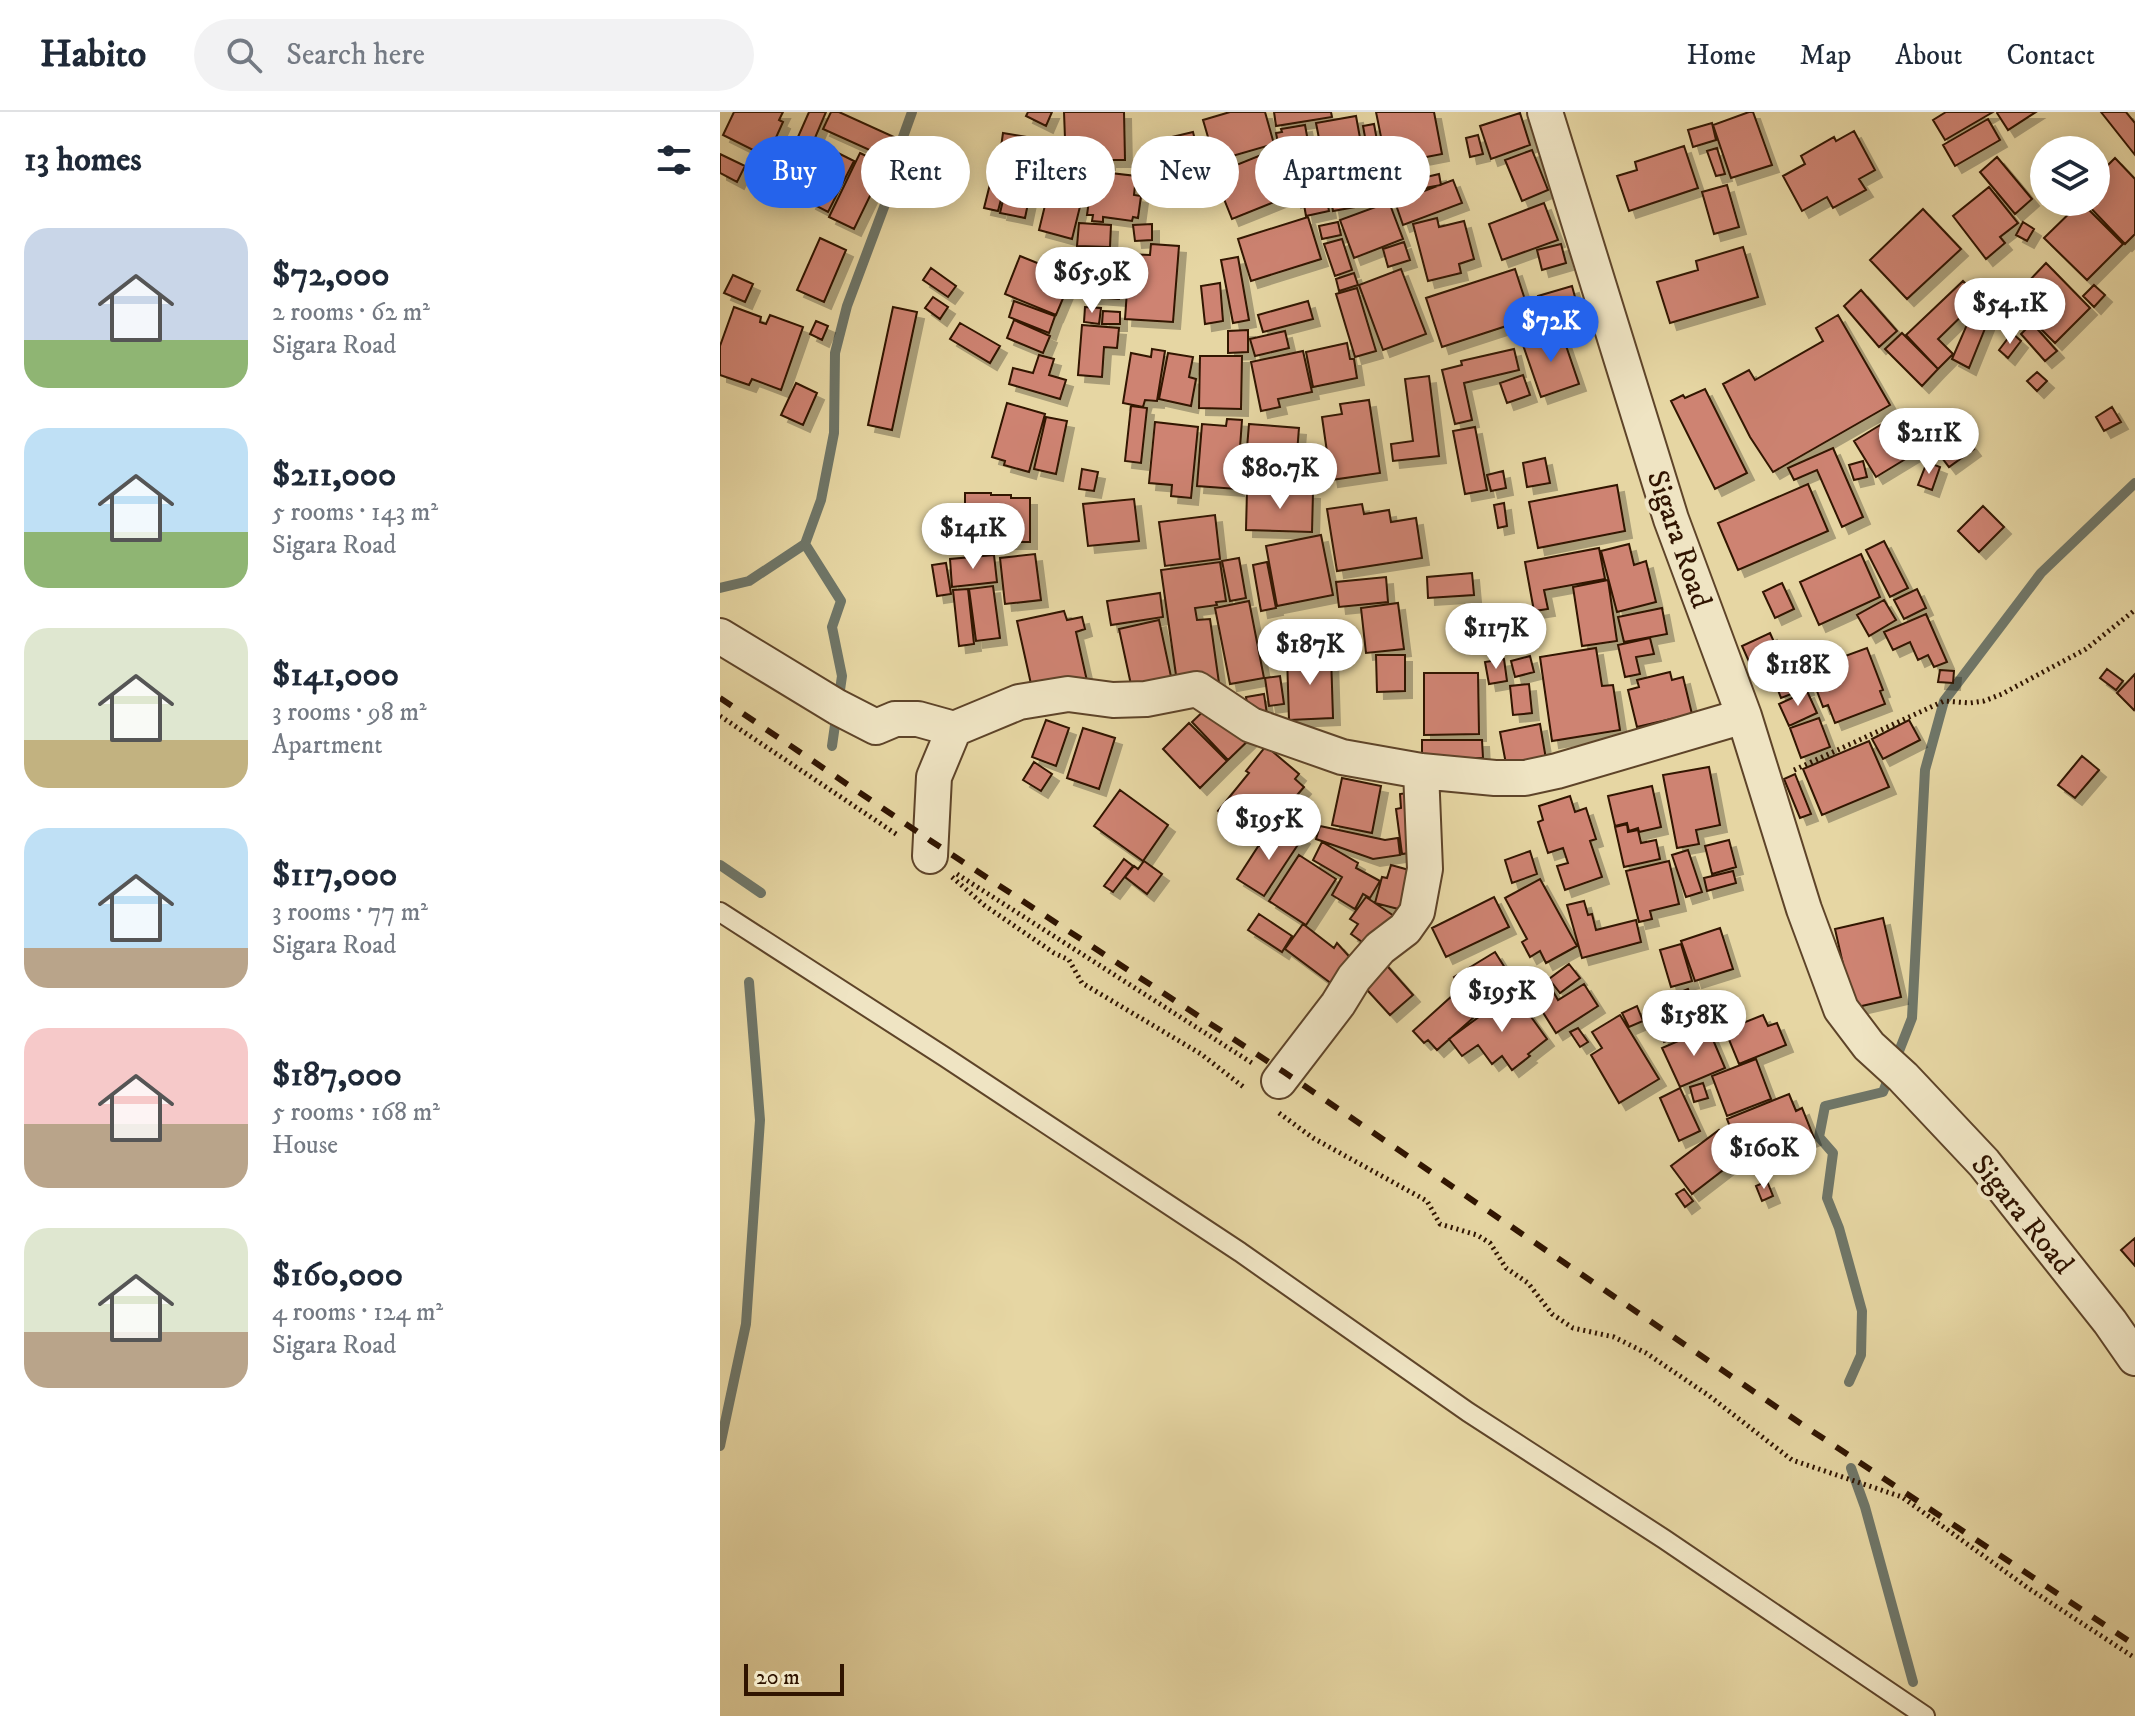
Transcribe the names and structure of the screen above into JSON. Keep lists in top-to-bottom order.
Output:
{
  "streets": {
    "street": ["Sigara Road"]
  },
  "scale_bar": "20 m",
  "page": {
    "header": "Habito",
    "search": "Search here",
    "nav": [
      "Home",
      "Map",
      "About",
      "Contact"
    ],
    "heading": "13 homes",
    "chip": [
      "Buy",
      "Rent",
      "Filters",
      "New",
      "Apartment"
    ],
    "list": [
      {
        "name": "$72,000",
        "note": "2 rooms · 62 m² · Sigara Road"
      },
      {
        "name": "$211,000",
        "note": "5 rooms · 143 m² · Sigara Road"
      },
      {
        "name": "$141,000",
        "note": "3 rooms · 98 m² · Apartment"
      },
      {
        "name": "$117,000",
        "note": "3 rooms · 77 m² · Sigara Road"
      },
      {
        "name": "$187,000",
        "note": "5 rooms · 168 m² · House"
      },
      {
        "name": "$160,000",
        "note": "4 rooms · 124 m² · Sigara Road"
      }
    ],
    "price": [
      "$65.9K",
      "$54.1K",
      "$72K",
      "$211K",
      "$80.7K",
      "$141K",
      "$117K",
      "$187K",
      "$118K",
      "$195K",
      "$195K",
      "$158K",
      "$160K"
    ],
    "scale": "20 m"
  }
}
